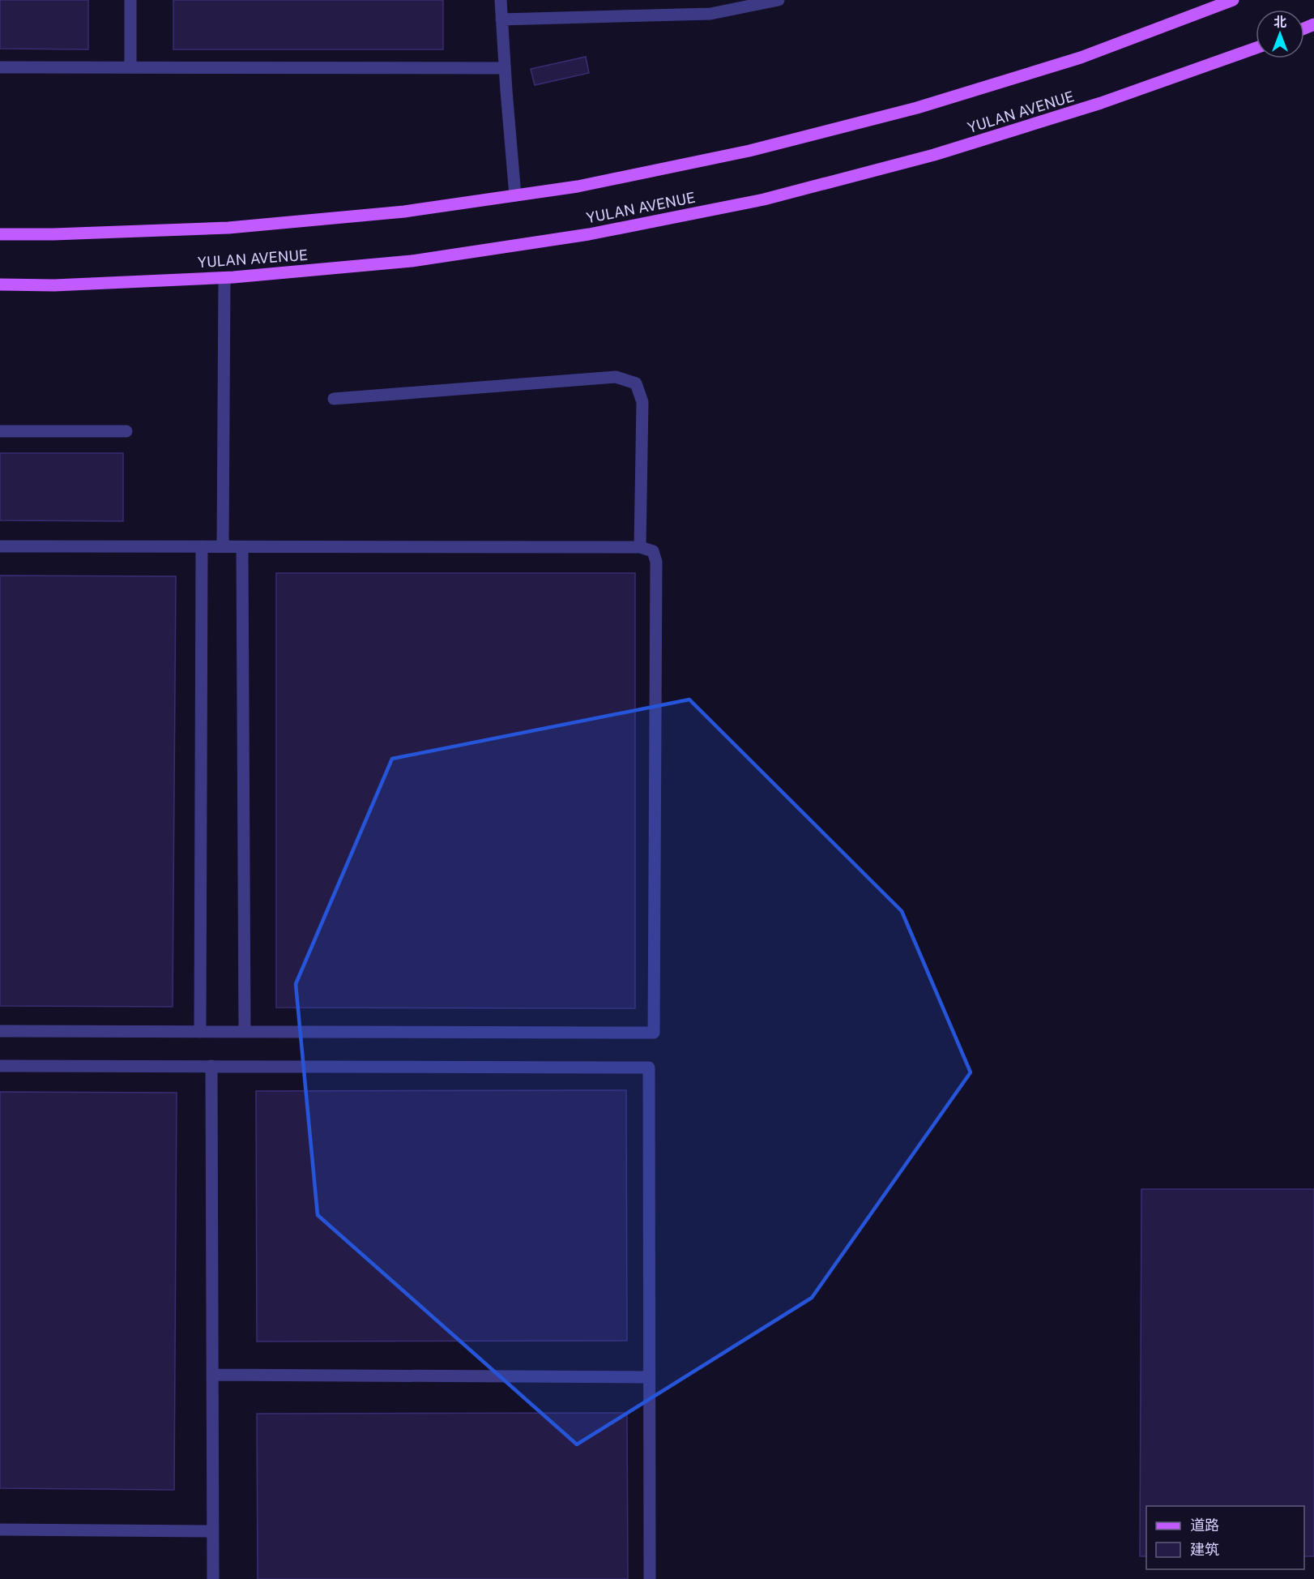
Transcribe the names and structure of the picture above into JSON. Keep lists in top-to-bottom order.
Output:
{
  "streets": {
    "main road": ["YULAN AVENUE"]
  },
  "legend": ["道路", "建筑"],
  "north": "top"
}
